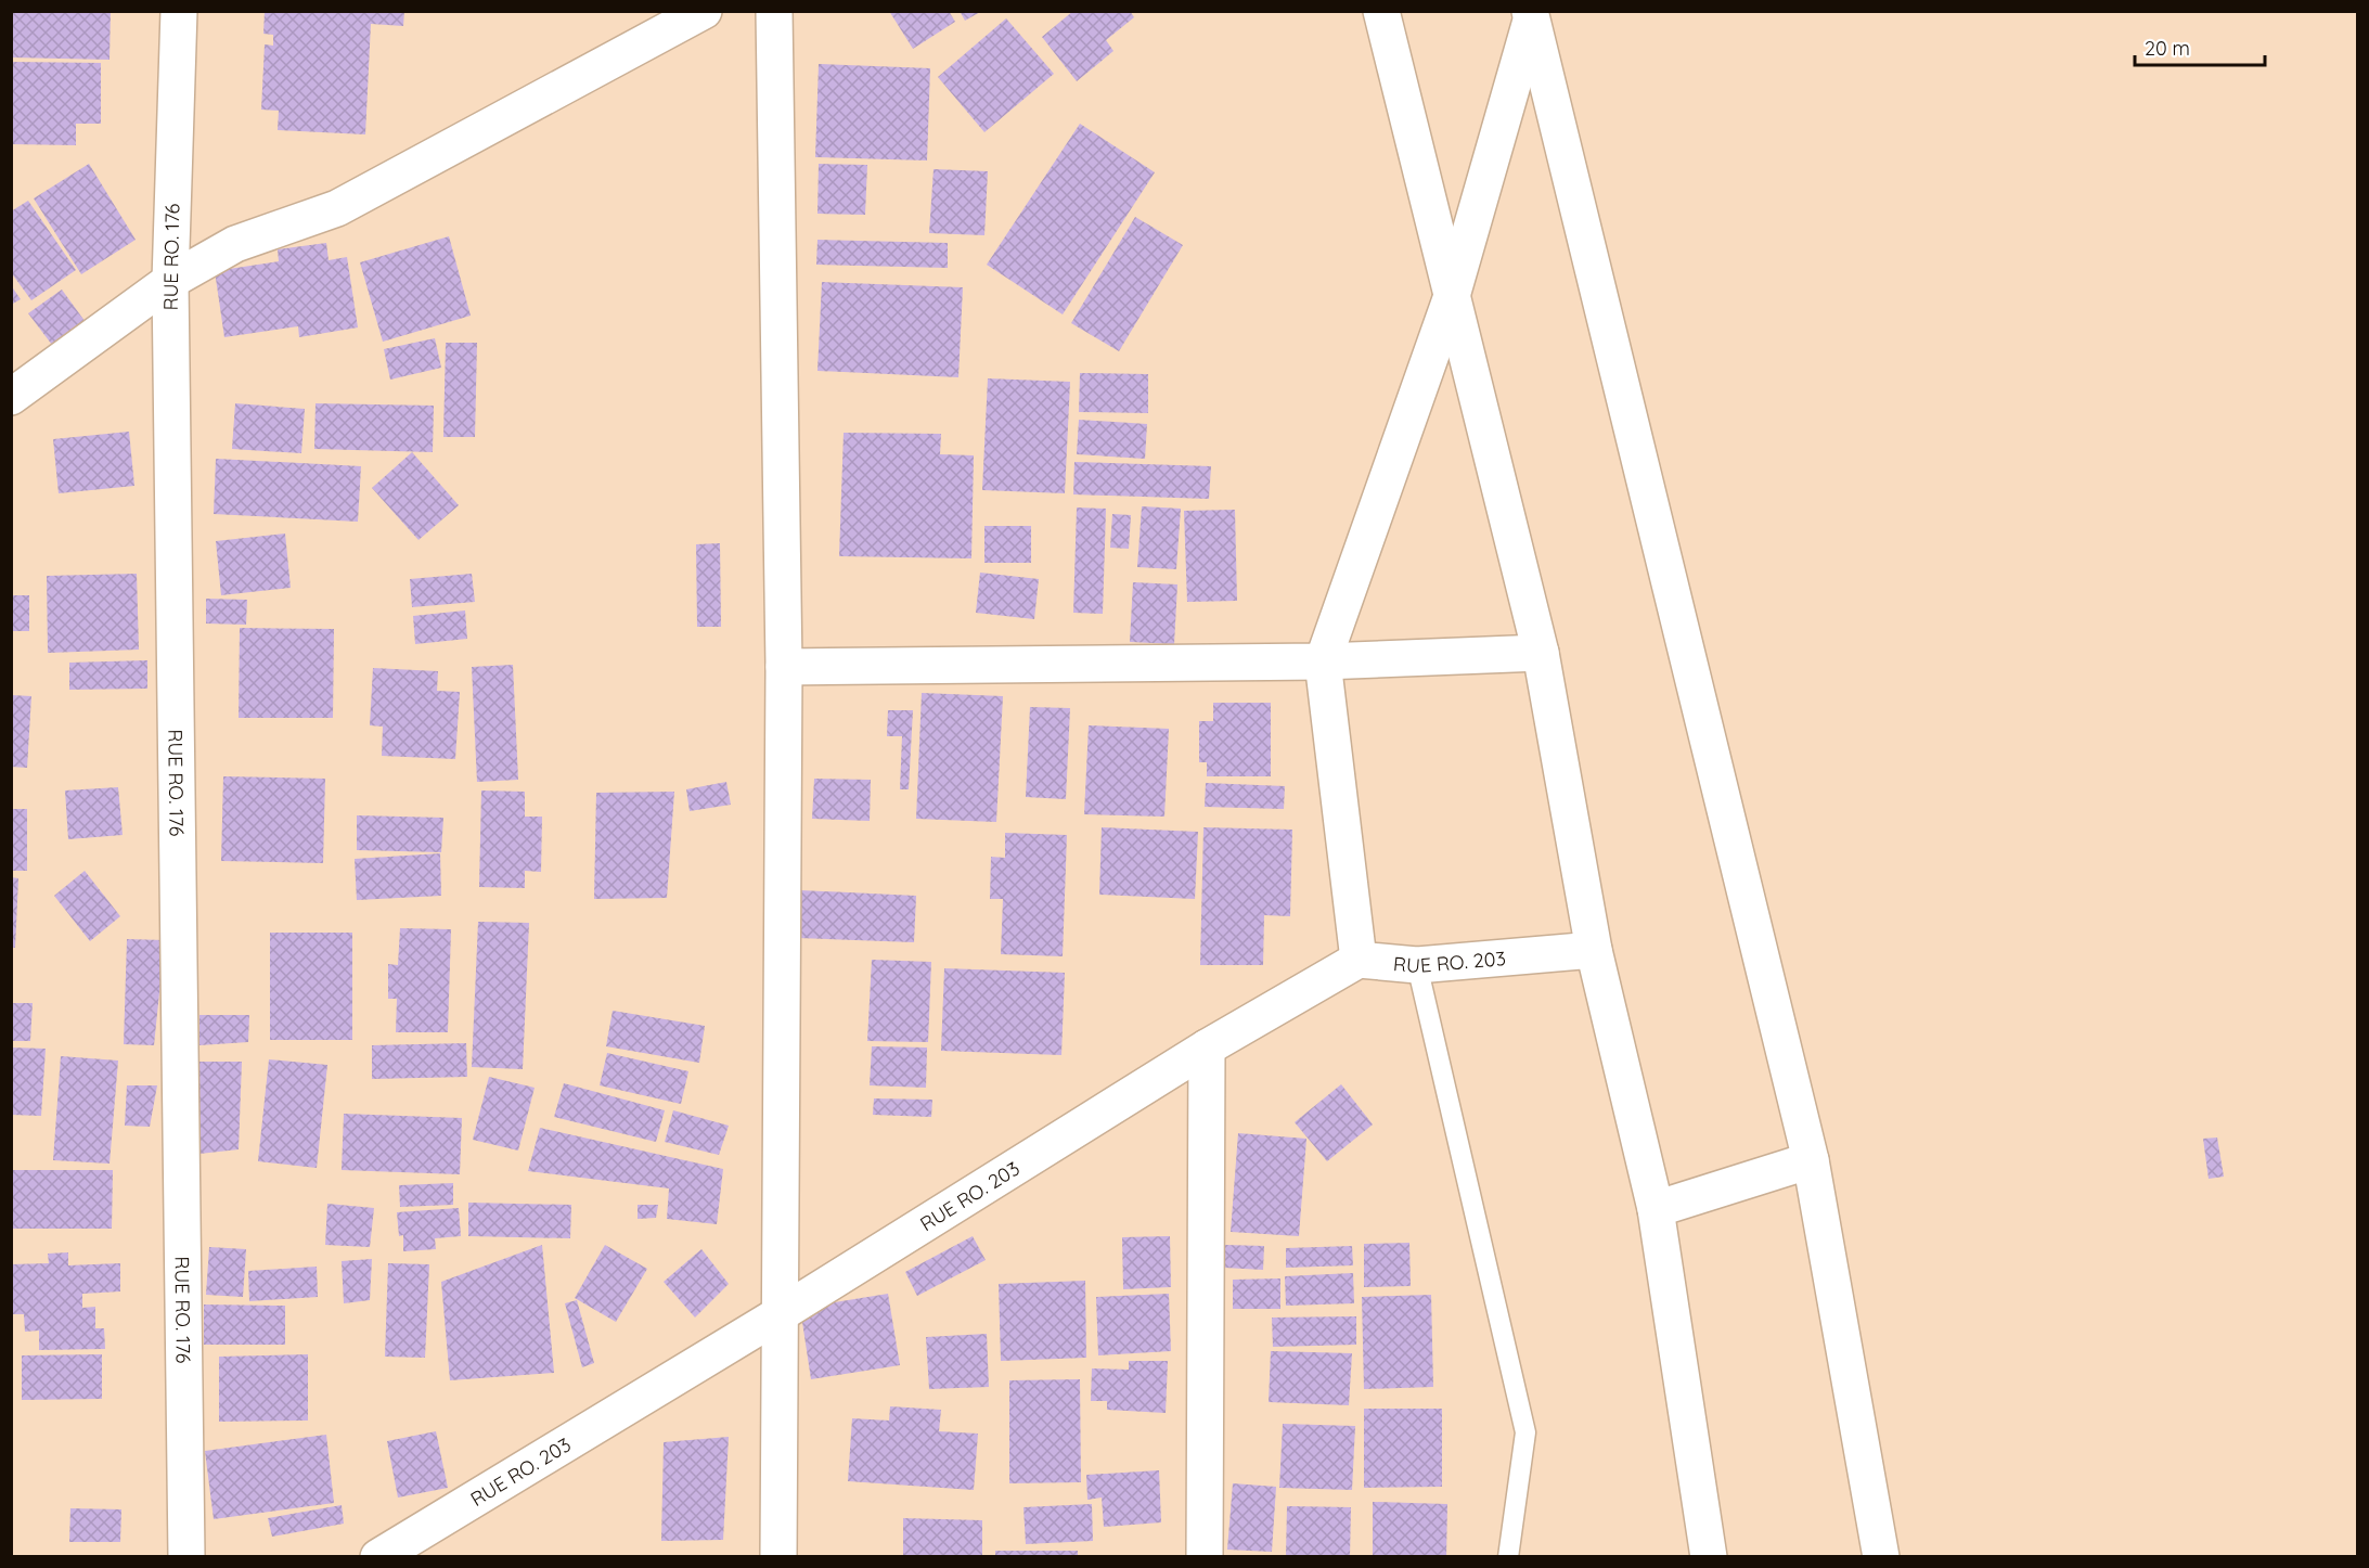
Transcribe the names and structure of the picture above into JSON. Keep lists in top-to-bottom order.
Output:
{
  "streets": {
    "street": ["RUE RO. 176", "RUE RO. 203"]
  },
  "scale_bar": "20 m"
}
